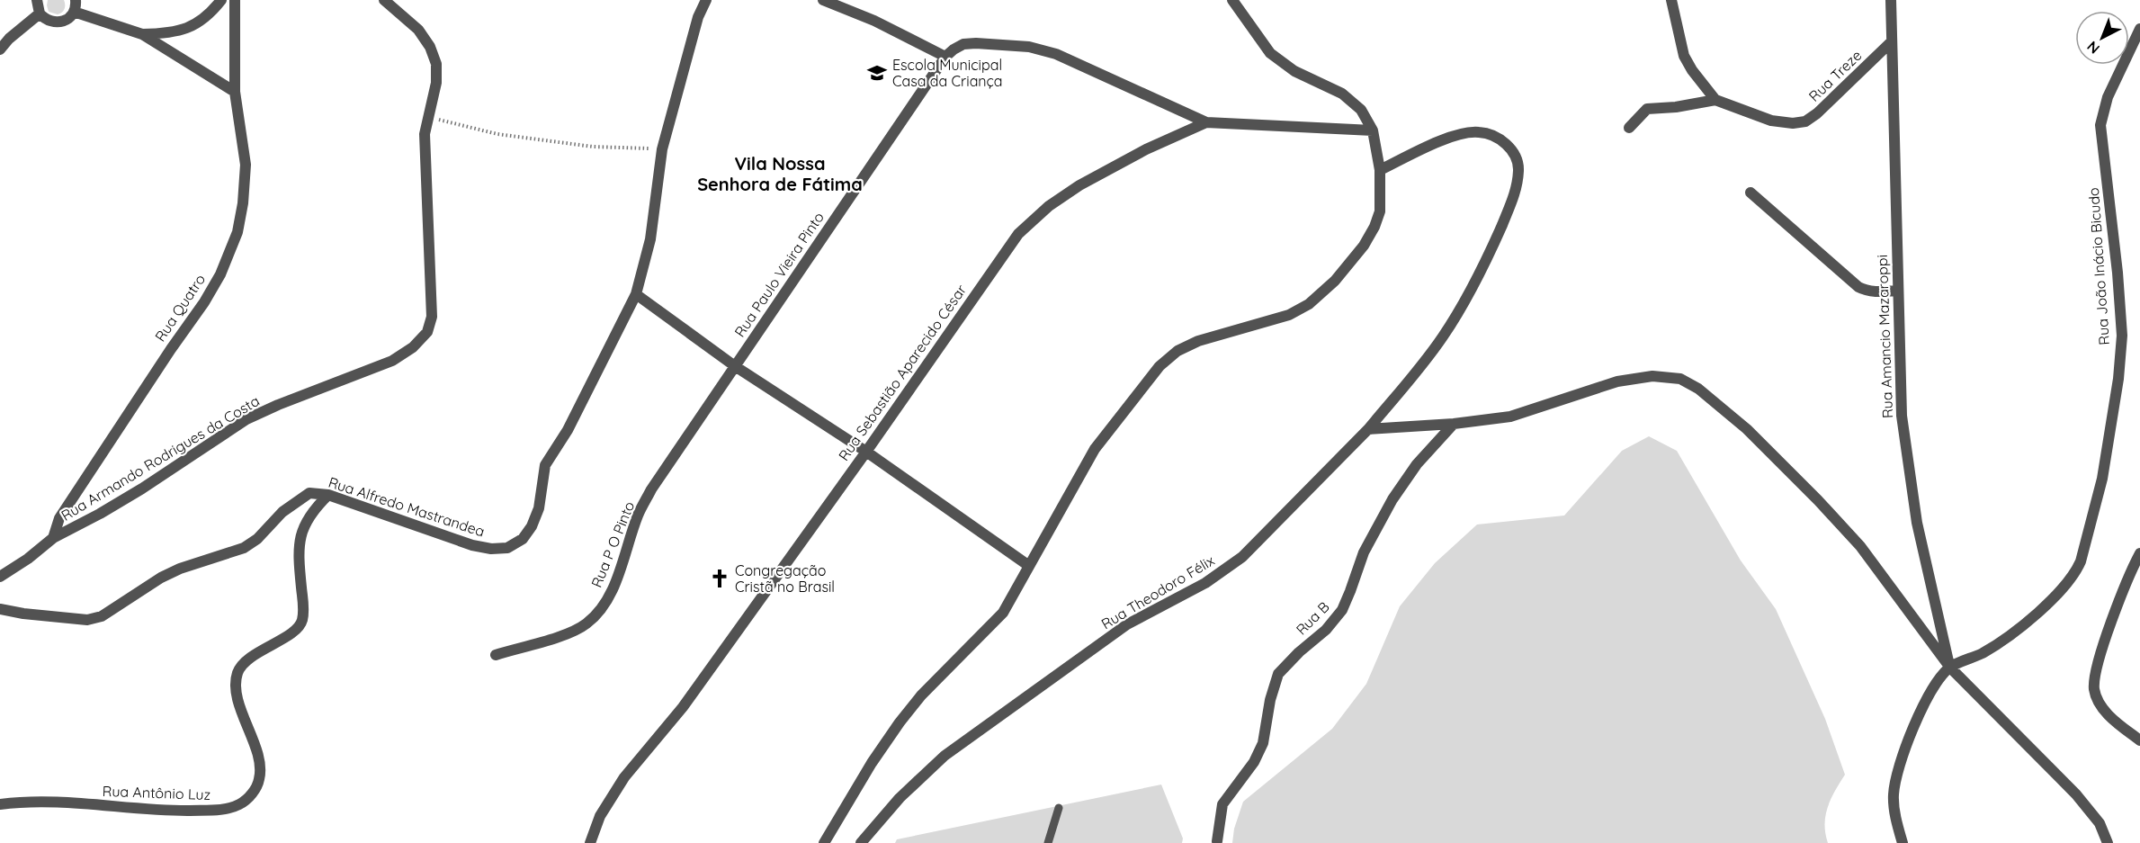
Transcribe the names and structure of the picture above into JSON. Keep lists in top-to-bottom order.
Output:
{
  "streets": {
    "street": [
      "Rua Treze",
      "Rua João Inácio Bicudo",
      "Rua Paulo Vieira Pinto",
      "Rua Quatro",
      "Rua Amancio Mazaroppi",
      "Rua Sebastião Aparecido César",
      "Rua Armando Rodrigues da Costa",
      "Rua Alfredo Mastrandea",
      "Rua P O Pinto",
      "Rua Theodoro Félix",
      "Rua B",
      "Rua Antônio Luz"
    ]
  },
  "crossings": [
    ["Rua Treze", "Rua Amancio Mazaroppi"],
    ["Rua João Inácio Bicudo", "Rua Amancio Mazaroppi"],
    ["Rua Paulo Vieira Pinto", "Rua Sebastião Aparecido César"],
    ["Rua Paulo Vieira Pinto", "Rua P O Pinto"],
    ["Rua Quatro", "Rua Armando Rodrigues da Costa"],
    ["Rua Alfredo Mastrandea", "Rua Antônio Luz"]
  ],
  "districts": ["Vila Nossa Senhora de Fátima"],
  "places": {
    "school or university": ["Escola Municipal Casa da Criança"],
    "church": ["Congregação Cristã no Brasil"]
  },
  "north": "bottom left"
}
